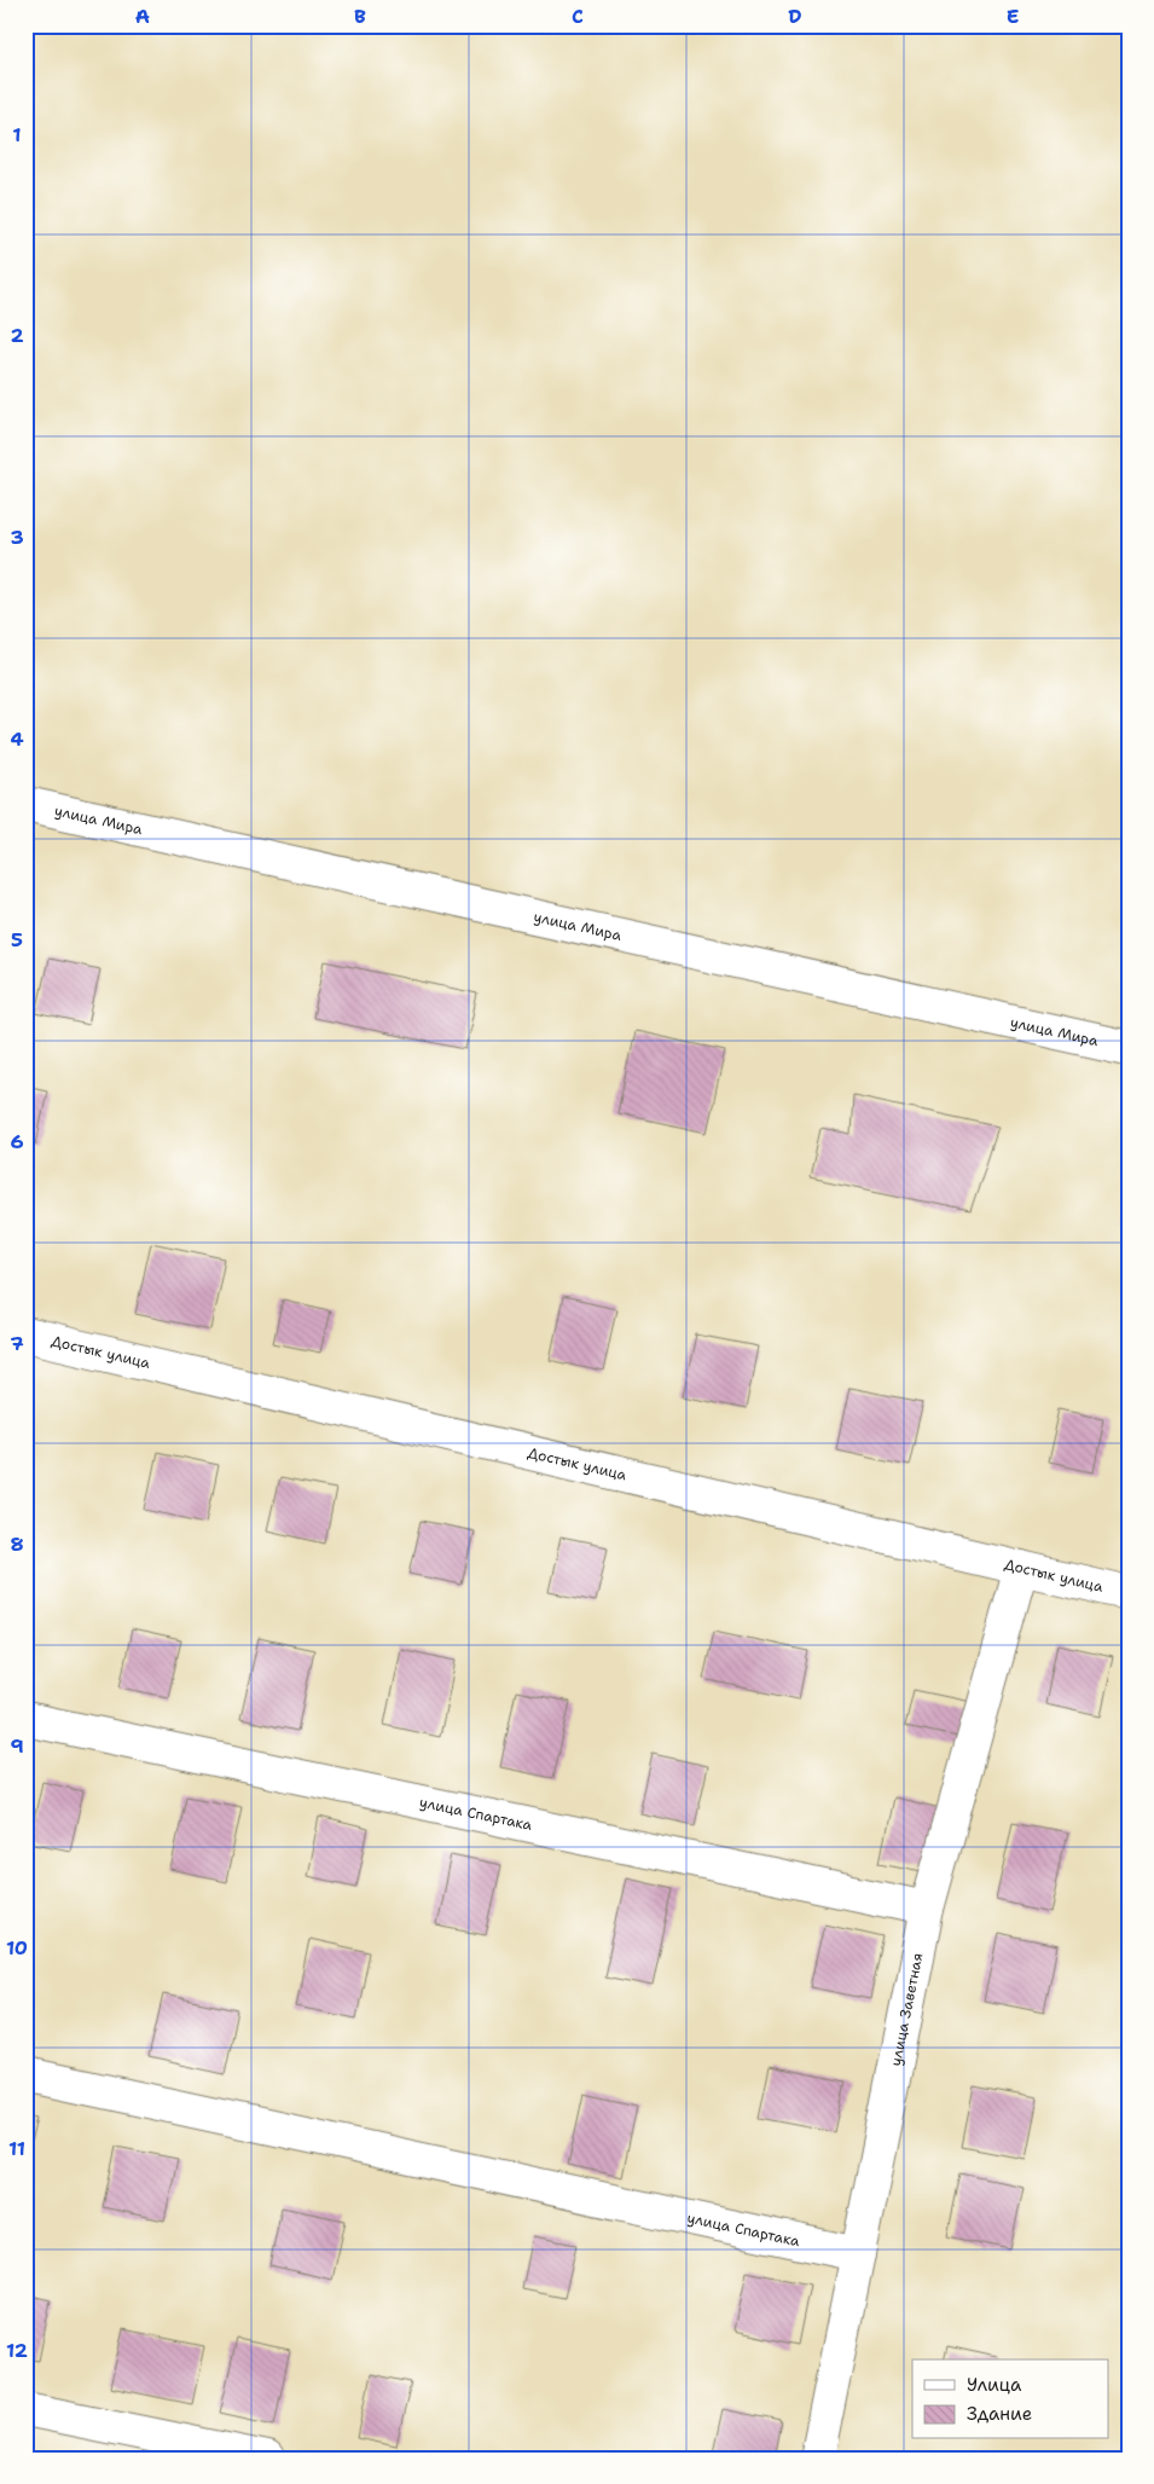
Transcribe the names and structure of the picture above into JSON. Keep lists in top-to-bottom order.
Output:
{
  "streets": {
    "street": [
      "улица Мира",
      "Достык улица",
      "улица Спартака",
      "улица Заветная"
    ]
  },
  "crossings": [
    ["Достык улица", "улица Заветная"],
    ["улица Спартака", "улица Заветная"]
  ],
  "legend": ["Улица", "Здание"],
  "grid": {
    "columns": [
      "A",
      "B",
      "C",
      "D",
      "E"
    ],
    "rows": [
      "1",
      "2",
      "3",
      "4",
      "5",
      "6",
      "7",
      "8",
      "9",
      "10",
      "11",
      "12"
    ]
  }
}
